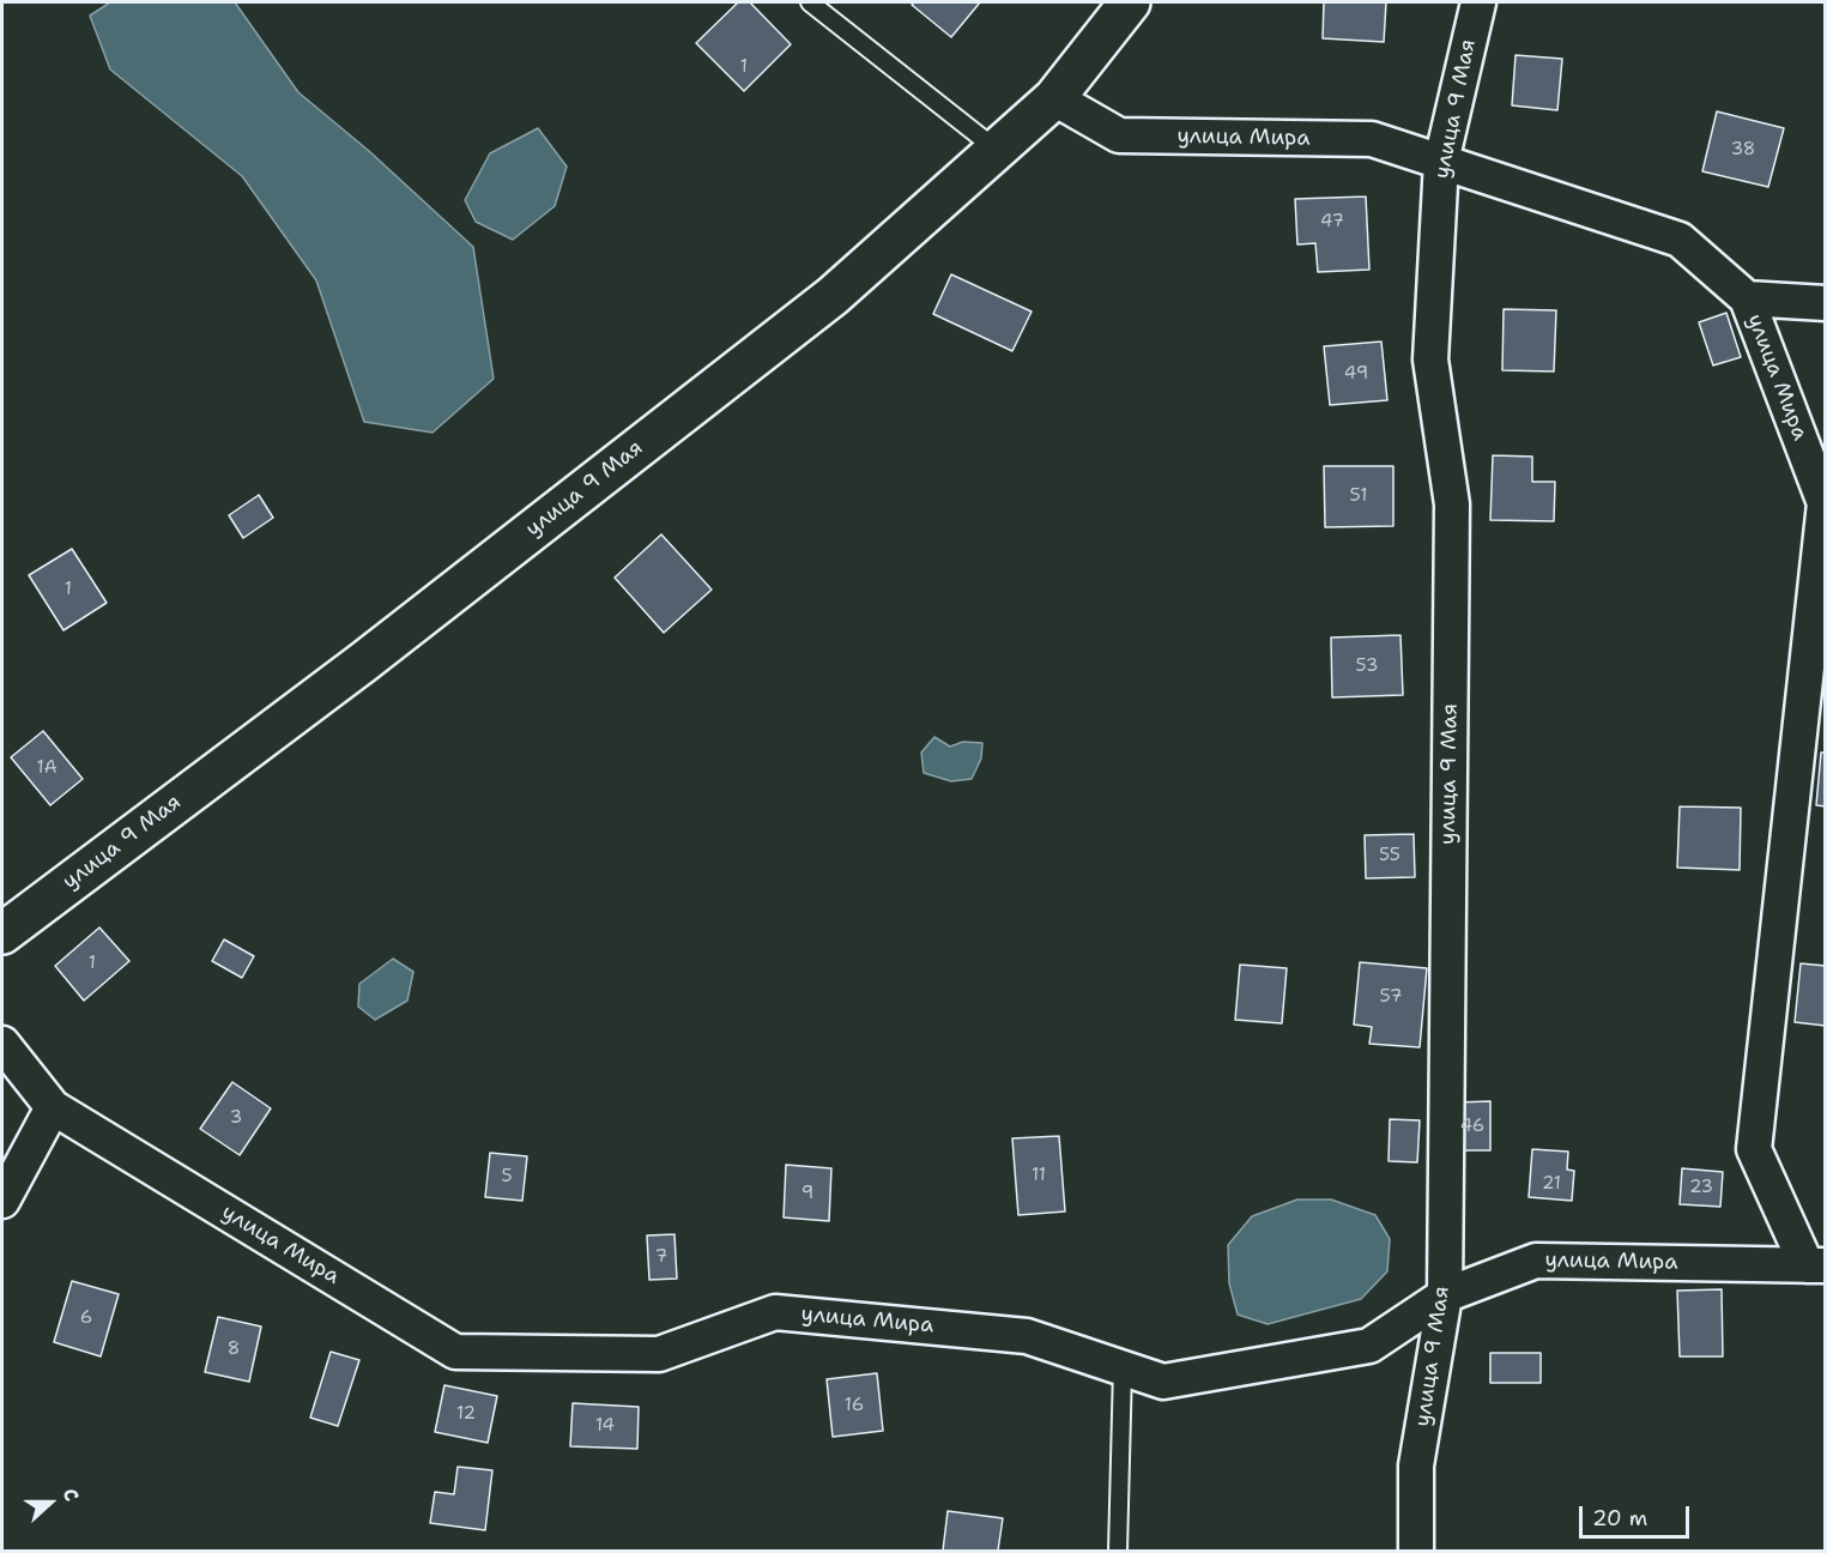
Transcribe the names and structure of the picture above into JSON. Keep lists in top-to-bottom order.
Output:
{
  "streets": {
    "main road": ["улица 9 Мая"],
    "street": ["улица Мира"]
  },
  "crossings": [
    ["улица 9 Мая", "улица Мира"]
  ],
  "house_numbers": [
    "1",
    "38",
    "47",
    "49",
    "51",
    "1",
    "53",
    "1А",
    "55",
    "1",
    "57",
    "3",
    "46",
    "11",
    "5",
    "21",
    "23",
    "9",
    "7",
    "6",
    "8",
    "16",
    "12",
    "14"
  ],
  "scale_bar": "20 m",
  "north": "right"
}
